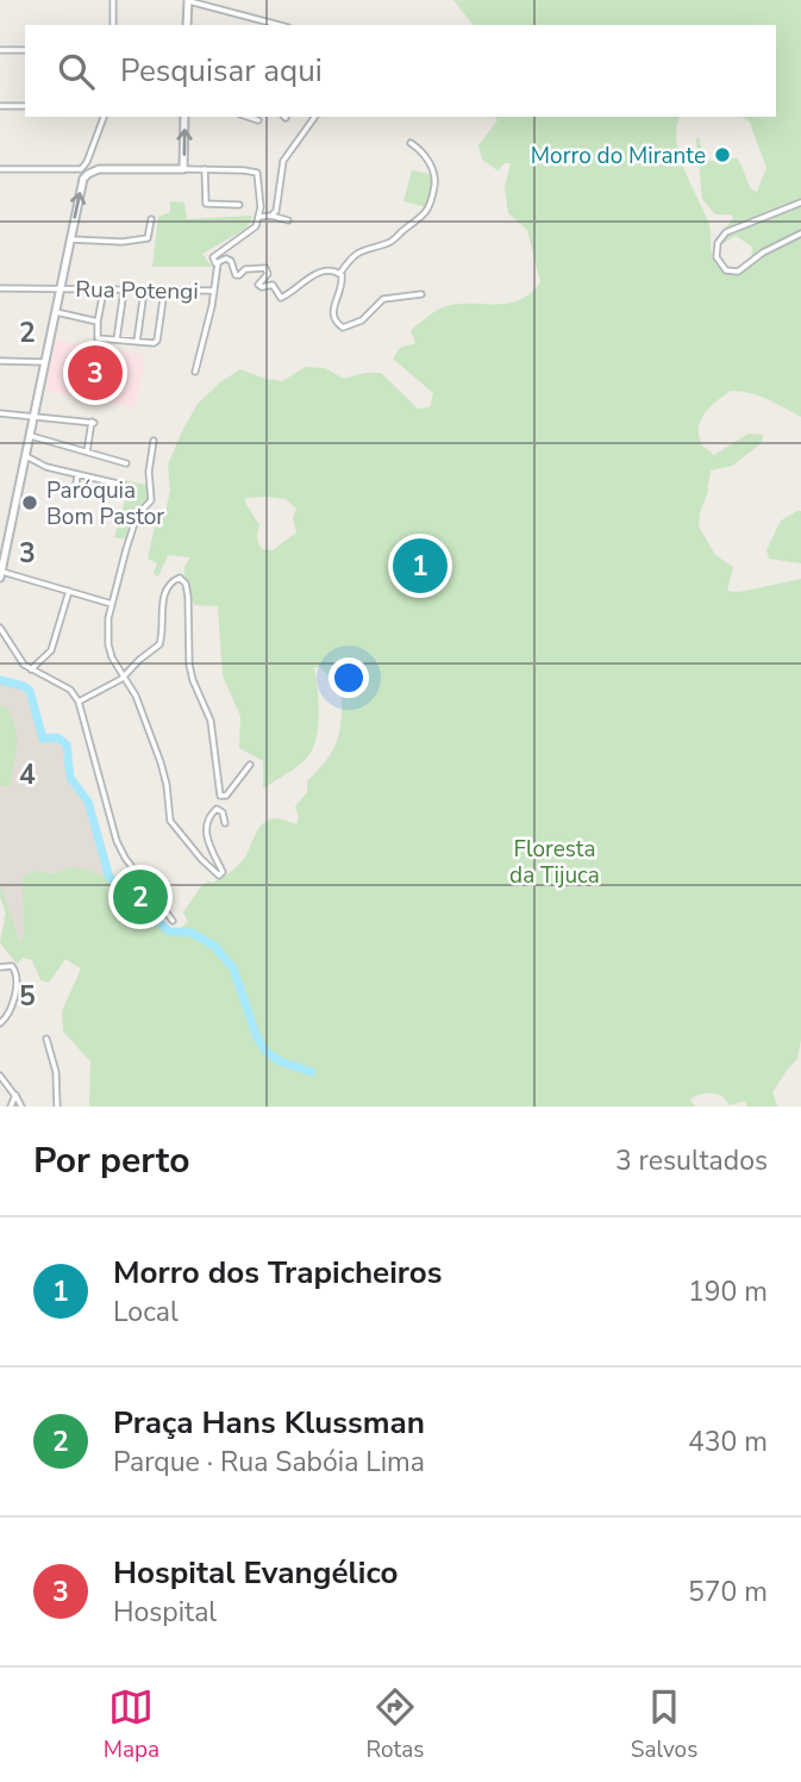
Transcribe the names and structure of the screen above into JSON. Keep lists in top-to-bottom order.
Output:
{
  "streets": {
    "street": ["Rua Potengi"]
  },
  "parks": ["Floresta da Tijuca"],
  "places": ["Morro do Mirante", "Paróquia Bom Pastor"],
  "page": {
    "search": "Pesquisar aqui",
    "pins": ["3", "1", "2"],
    "heading": ["Por perto", "3 resultados"],
    "list": [
      {
        "mark": "1",
        "name": "Morro dos Trapicheiros",
        "note": "Local",
        "value": "190 m"
      },
      {
        "mark": "2",
        "name": "Praça Hans Klussman",
        "note": "Parque · Rua Sabóia Lima",
        "value": "430 m"
      },
      {
        "mark": "3",
        "name": "Hospital Evangélico",
        "note": "Hospital",
        "value": "570 m"
      }
    ],
    "nav": ["Mapa", "Rotas", "Salvos"]
  },
  "grid": {
    "rows": [
      "2",
      "3",
      "4",
      "5"
    ]
  }
}
